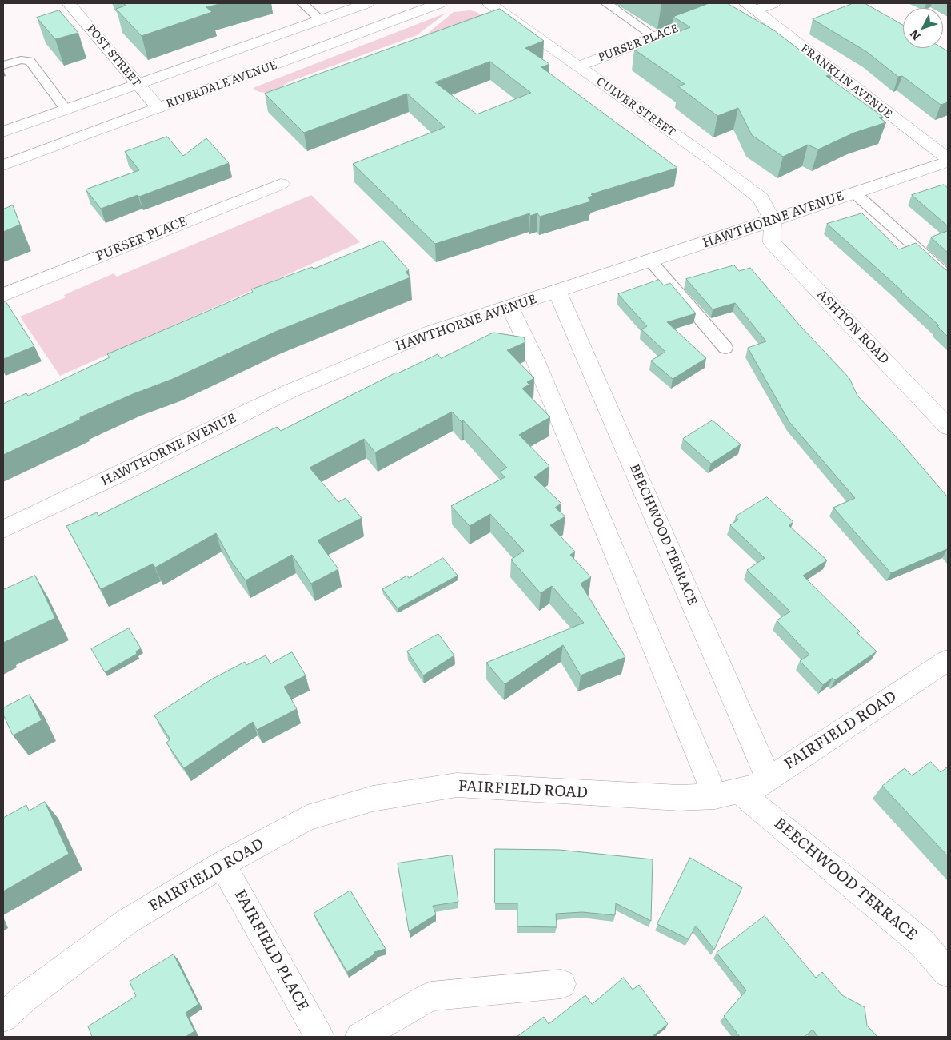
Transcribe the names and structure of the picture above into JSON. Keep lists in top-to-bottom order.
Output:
{
  "streets": {
    "street": [
      "PURSER PLACE",
      "POST STREET",
      "FRANKLIN AVENUE",
      "RIVERDALE AVENUE",
      "CULVER STREET",
      "HAWTHORNE AVENUE",
      "ASHTON ROAD",
      "BEECHWOOD TERRACE",
      "FAIRFIELD ROAD",
      "FAIRFIELD PLACE"
    ]
  },
  "crossings": [
    ["PURSER PLACE", "CULVER STREET"],
    ["POST STREET", "RIVERDALE AVENUE"],
    ["FRANKLIN AVENUE", "HAWTHORNE AVENUE"],
    ["CULVER STREET", "HAWTHORNE AVENUE"],
    ["CULVER STREET", "ASHTON ROAD"],
    ["HAWTHORNE AVENUE", "ASHTON ROAD"],
    ["HAWTHORNE AVENUE", "BEECHWOOD TERRACE"],
    ["BEECHWOOD TERRACE", "FAIRFIELD ROAD"],
    ["FAIRFIELD ROAD", "FAIRFIELD PLACE"]
  ],
  "north": "bottom left"
}
